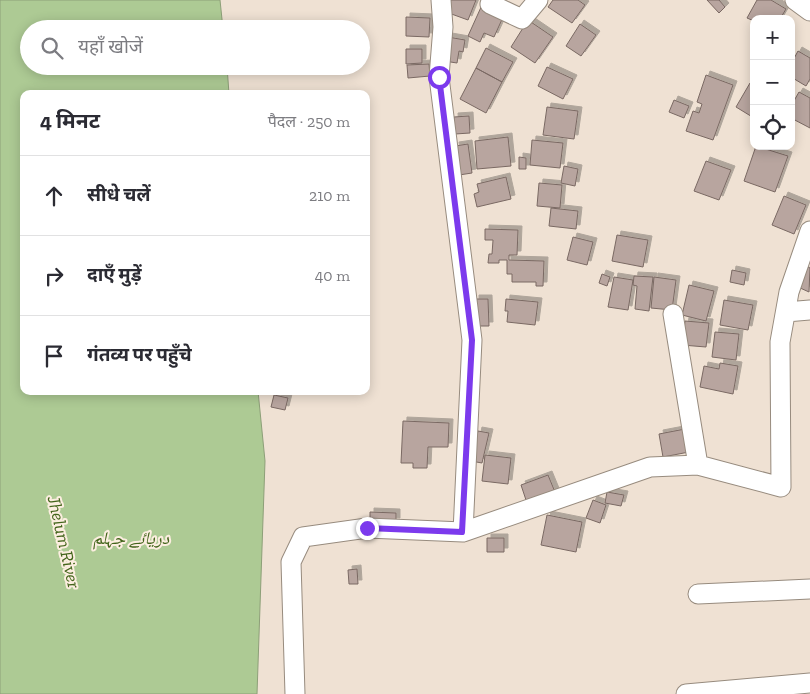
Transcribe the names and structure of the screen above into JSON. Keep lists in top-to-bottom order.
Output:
{
  "water": ["دریائے جہلم", "Jhelum River"],
  "page": {
    "map_buttons": ["+", "−"],
    "search": "यहाँ खोजें",
    "heading": ["4 मिनट", "पैदल · 250 m"],
    "list": [
      ["सीधे चलें", "210 m"],
      ["दाएँ मुड़ें", "40 m"],
      "गंतव्य पर पहुँचे"
    ]
  }
}
